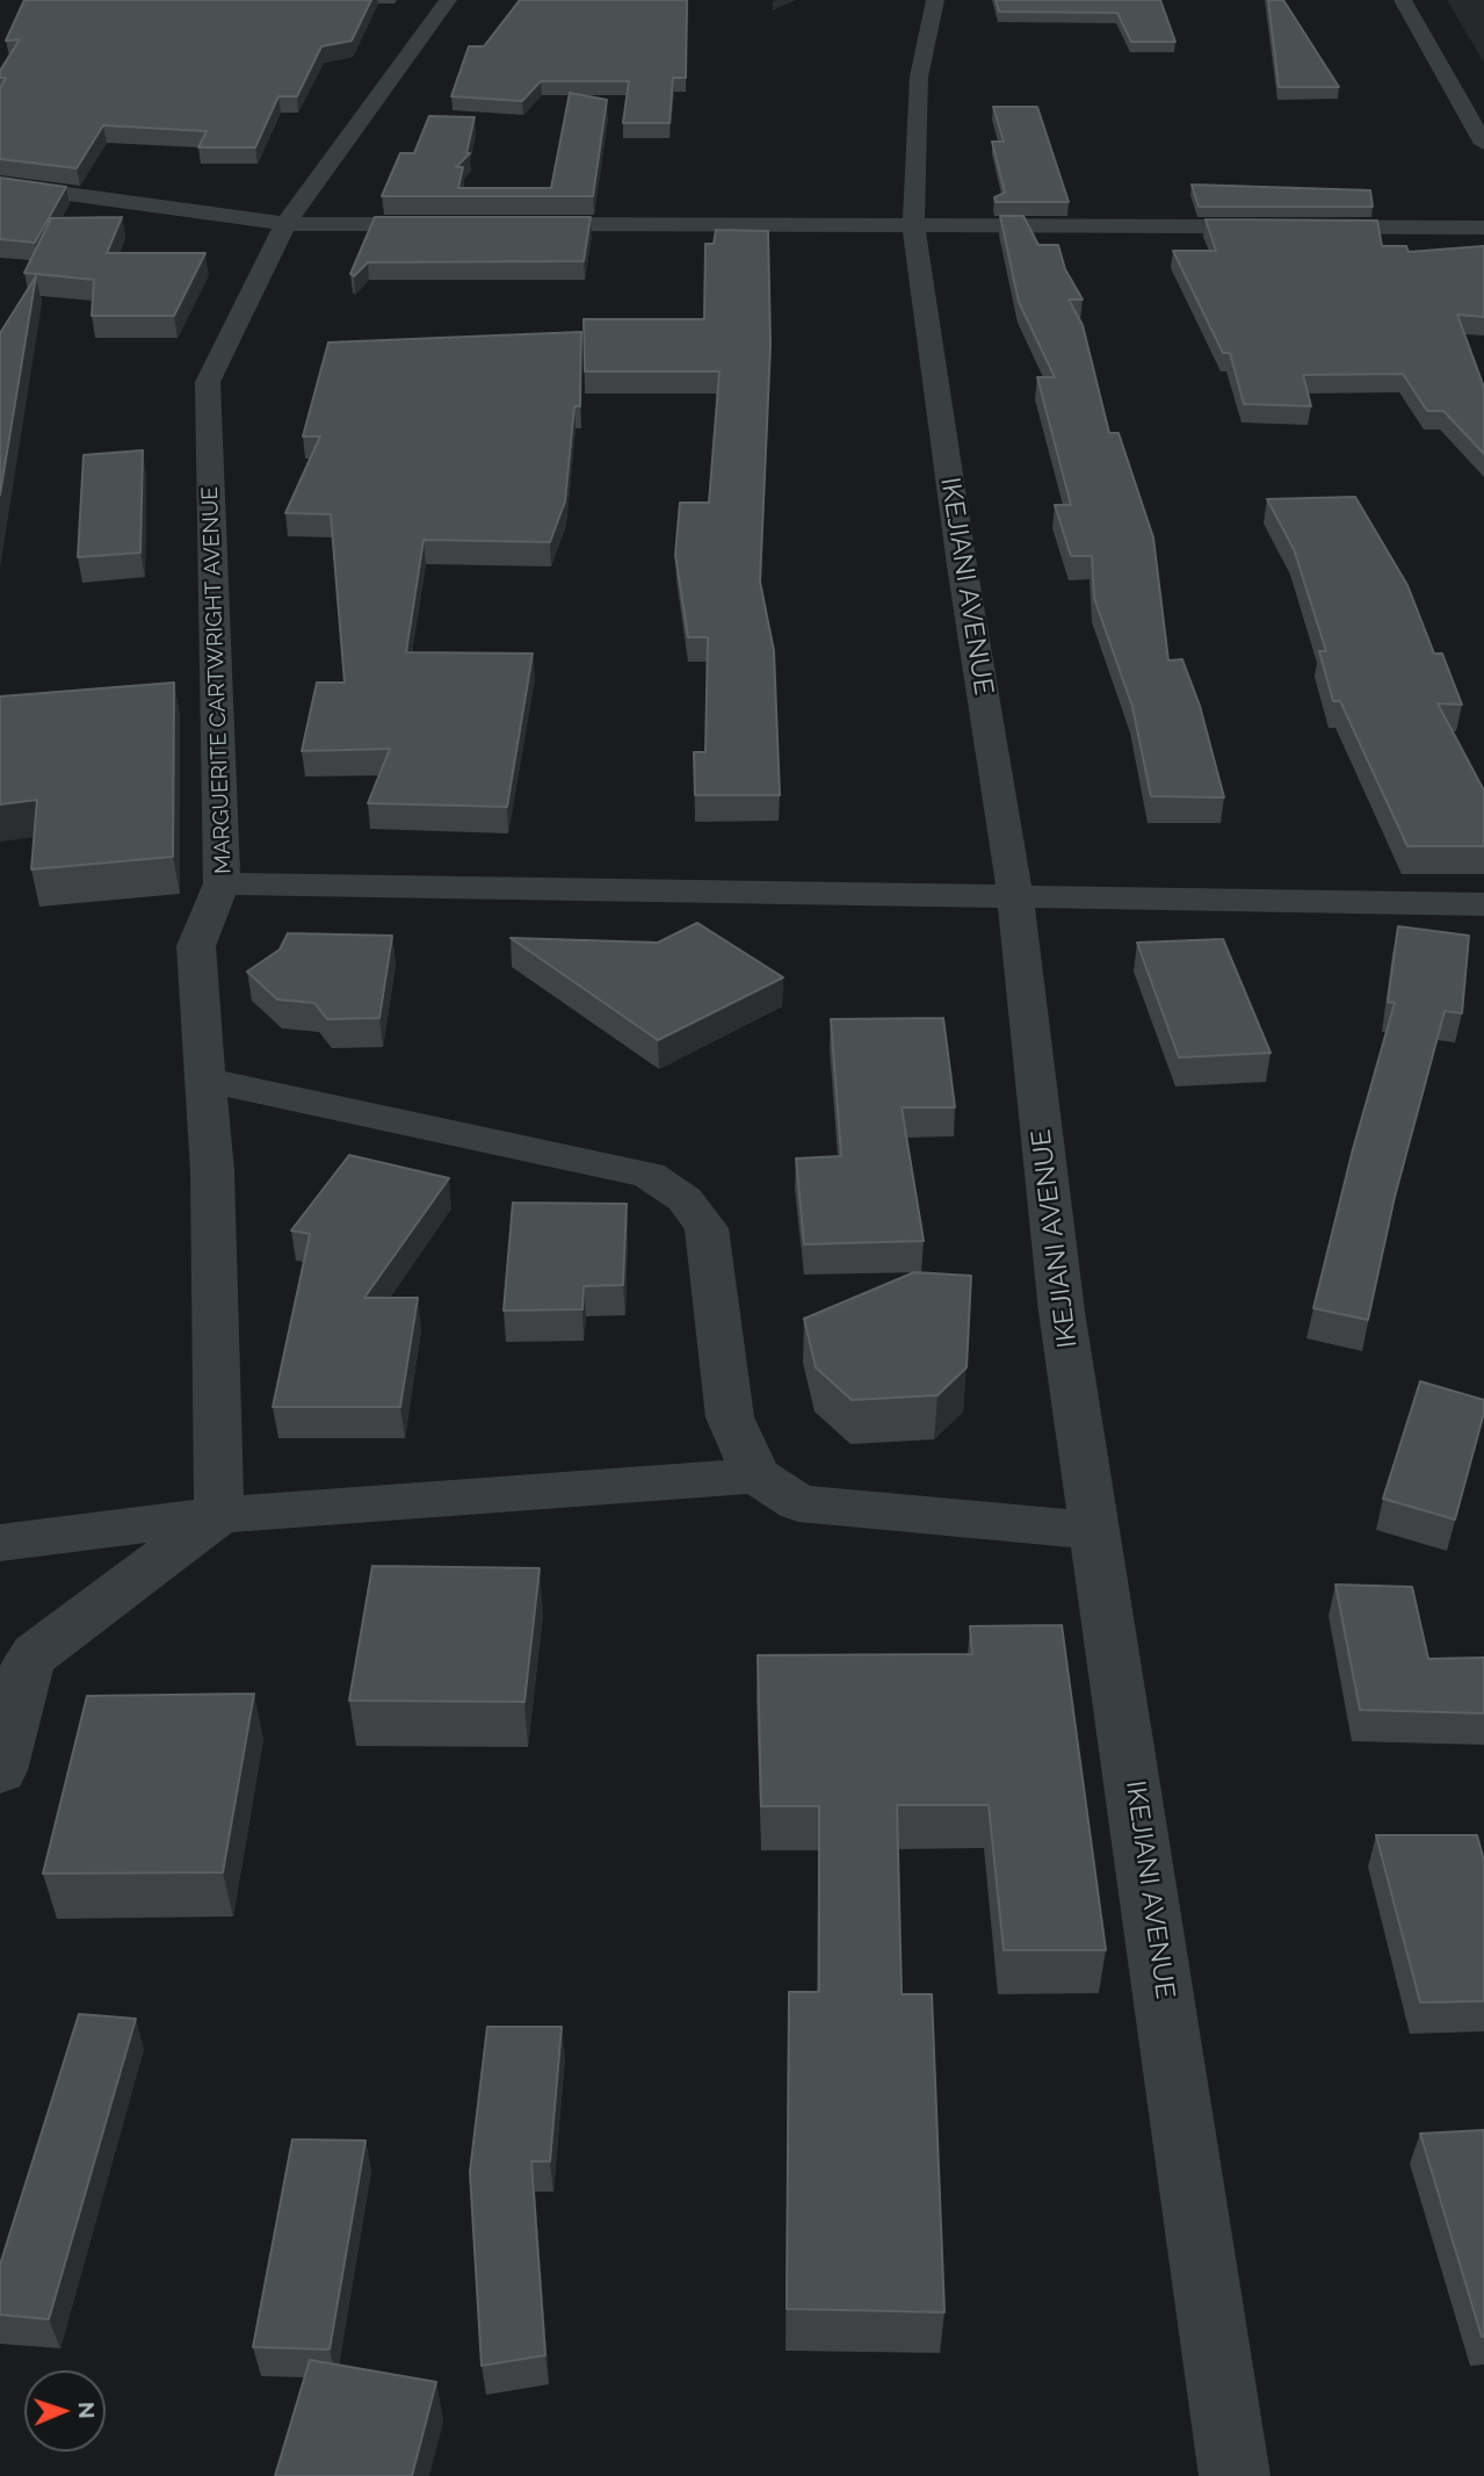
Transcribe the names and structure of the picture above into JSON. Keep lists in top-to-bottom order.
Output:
{
  "streets": {
    "street": ["IKEJIANI AVENUE", "MARGUERITE CARTWRIGHT AVENUE"]
  },
  "crossings": [
    ["IKEJIANI AVENUE", "MARGUERITE CARTWRIGHT AVENUE"]
  ],
  "north": "right"
}
